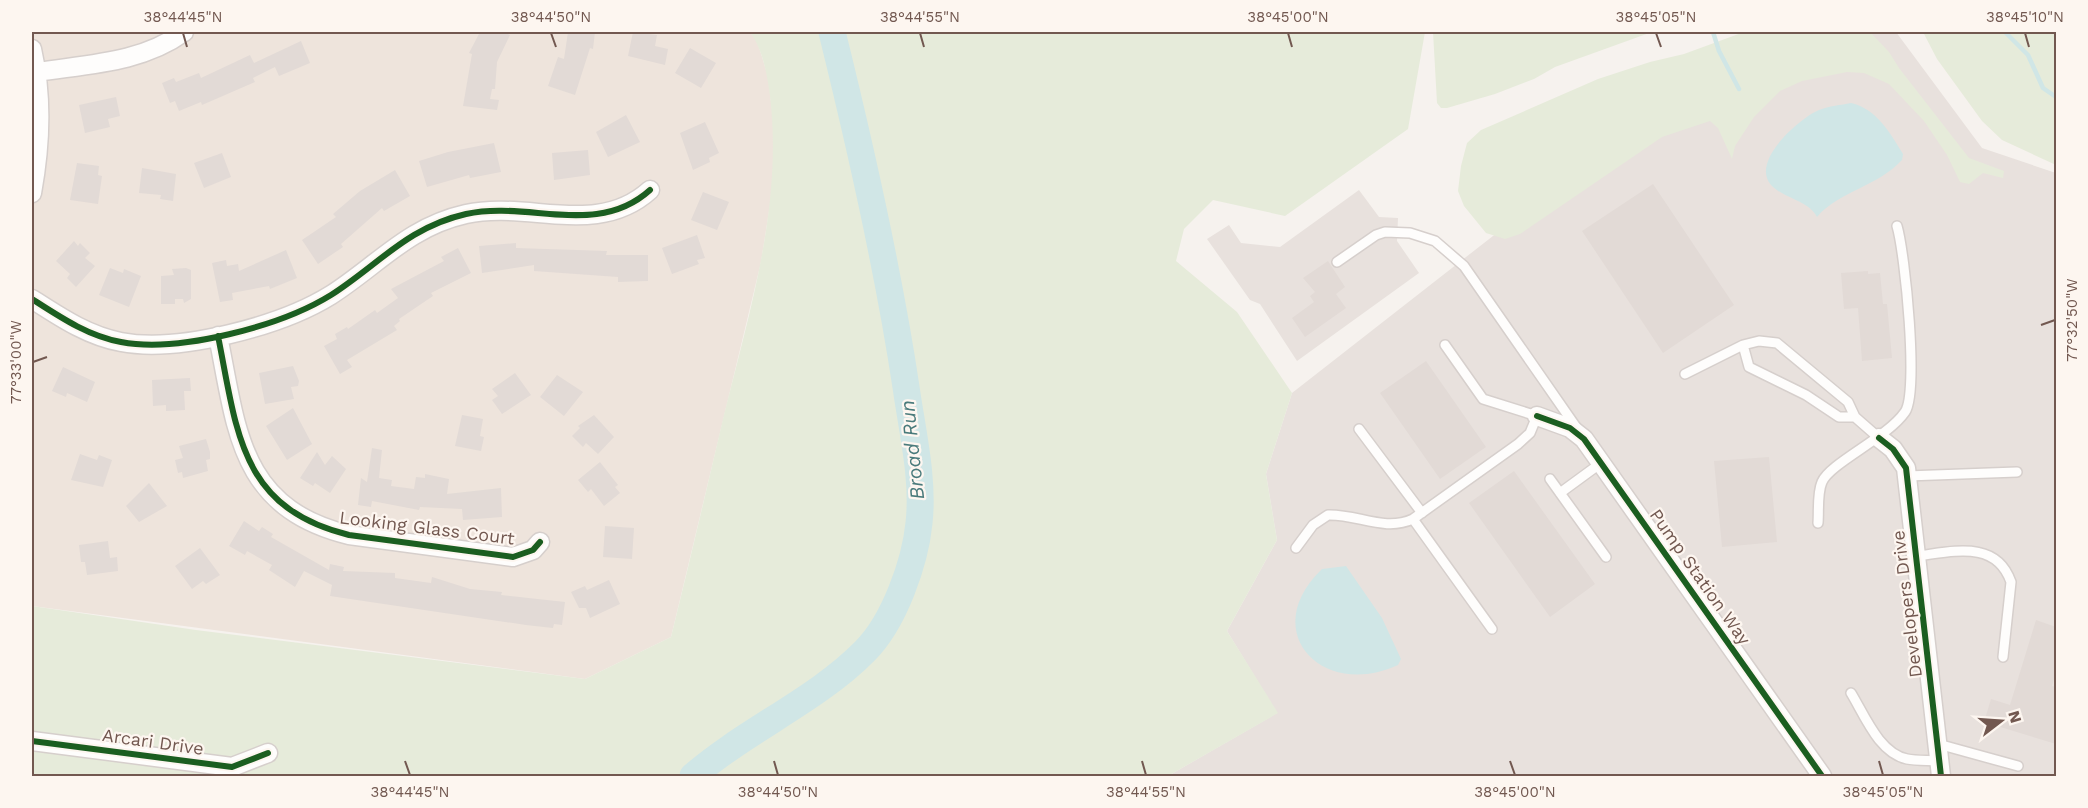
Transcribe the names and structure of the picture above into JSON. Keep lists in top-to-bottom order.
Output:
{
  "streets": {
    "street": [
      "Looking Glass Court",
      "Pump Station Way",
      "Developers Drive",
      "Arcari Drive"
    ]
  },
  "water": ["Broad Run"],
  "north": "right",
  "coordinates": [
    "38°44'45\"N",
    "38°44'50\"N",
    "38°44'55\"N",
    "38°45'00\"N",
    "38°45'05\"N",
    "38°45'10\"N",
    "77°32'50\"W",
    "77°33'00\"W"
  ]
}
